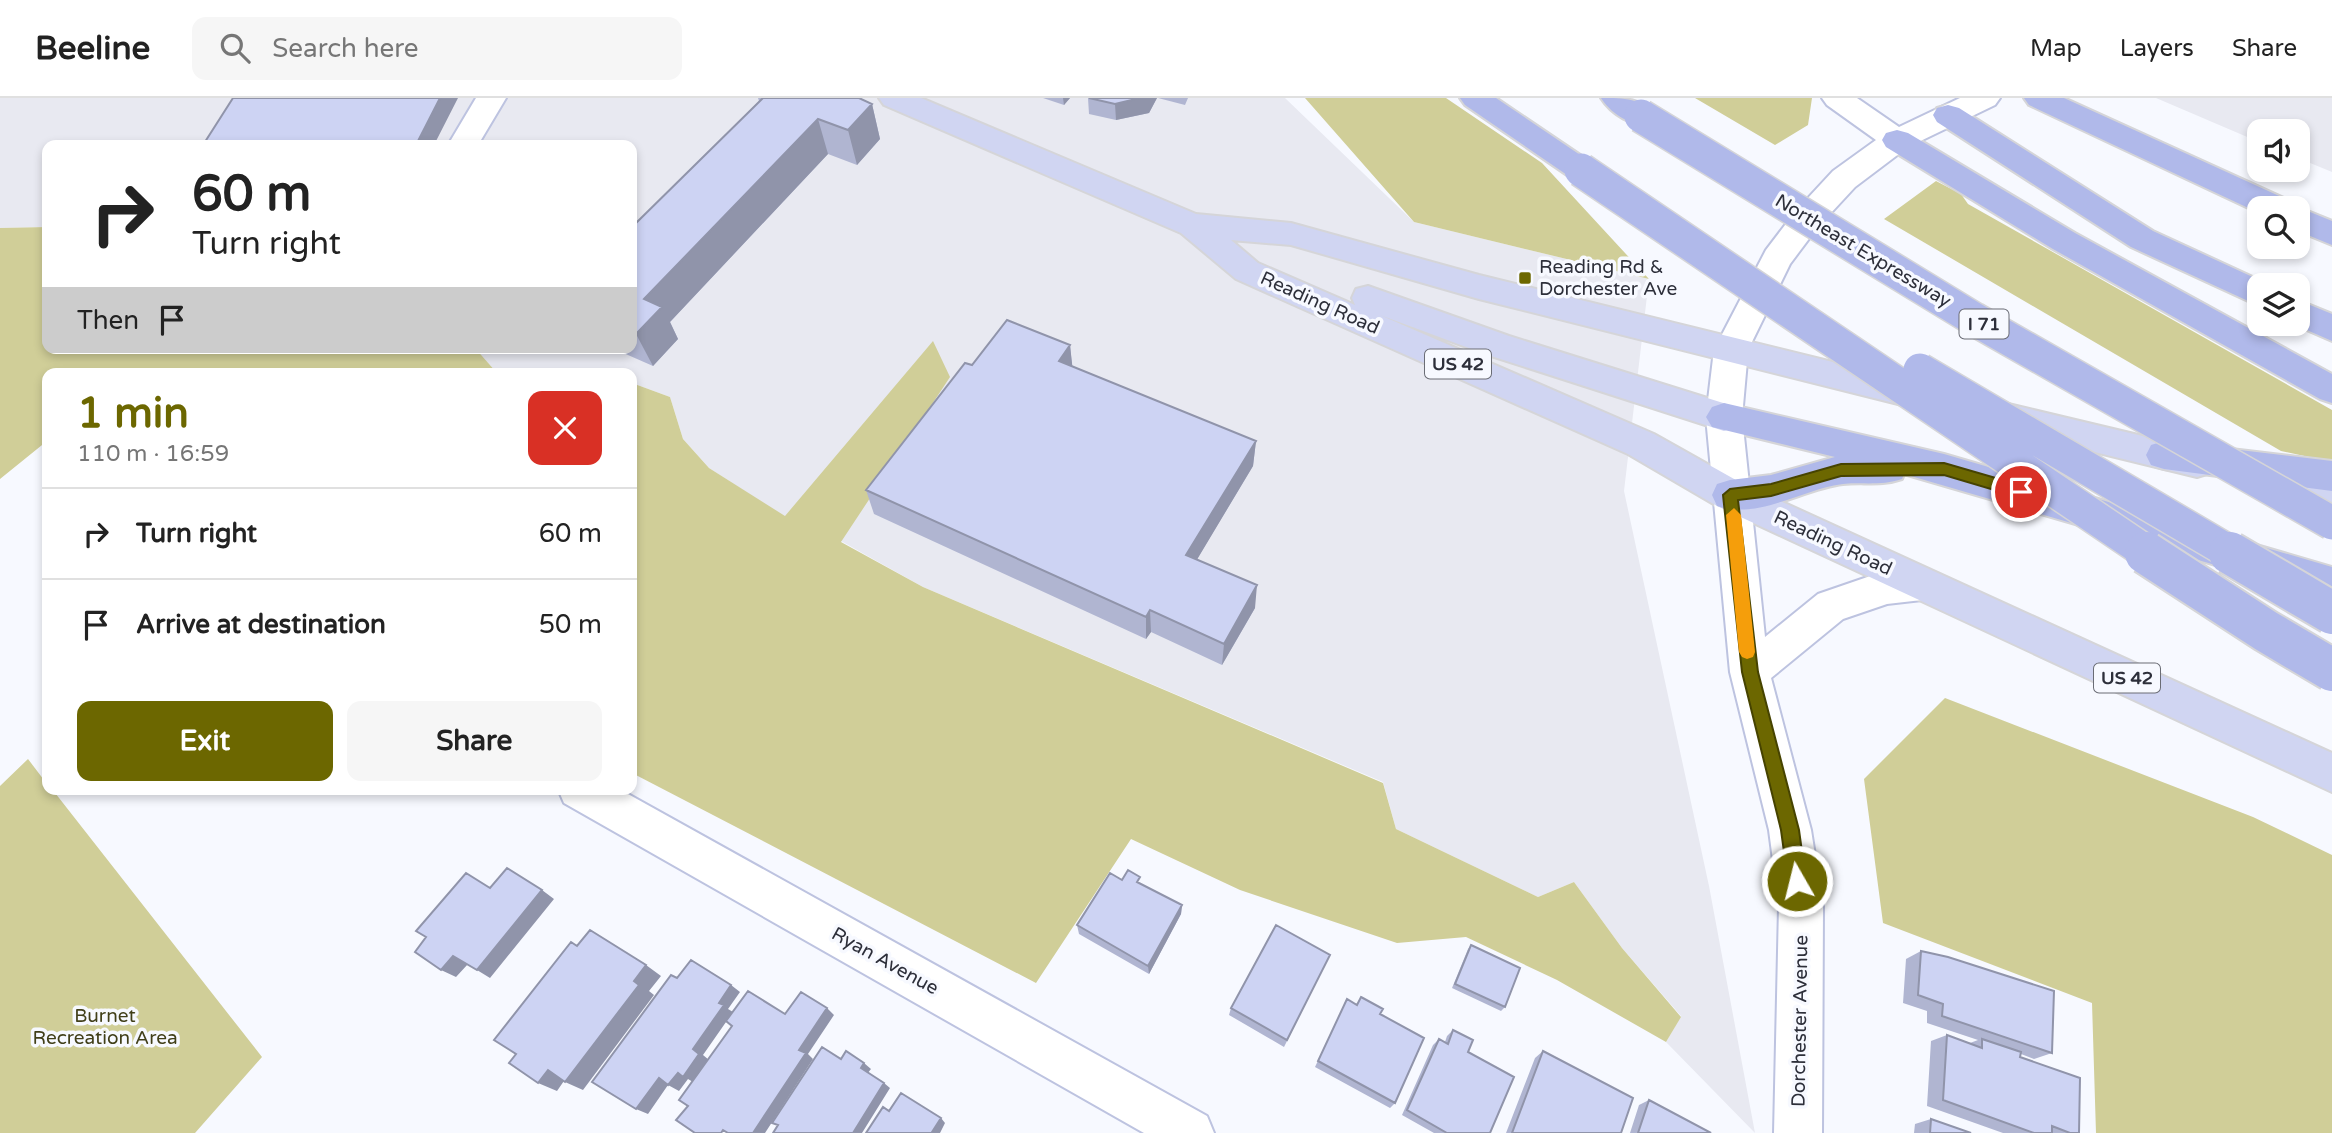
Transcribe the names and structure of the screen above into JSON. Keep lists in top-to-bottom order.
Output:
{
  "streets": {
    "highway": ["Northeast Expressway", "I 71"],
    "main road": ["Reading Road", "US 42"],
    "street": ["Ryan Avenue", "Dorchester Avenue"]
  },
  "crossings": [
    ["Reading Road", "Dorchester Avenue"]
  ],
  "parks": ["Burnet Recreation Area"],
  "places": {
    "transit": ["Reading Rd & Dorchester Ave"]
  },
  "page": {
    "header": "Beeline",
    "search": "Search here",
    "nav": ["Map", "Layers", "Share"],
    "turn": ["60 m", "Turn right"],
    "then": "Then",
    "heading": ["1 min", "110 m · 16:59"],
    "list": [
      {
        "name": "Turn right",
        "value": "60 m"
      },
      {
        "name": "Arrive at destination",
        "value": "50 m"
      }
    ],
    "buttons": ["Exit", "Share"]
  }
}
